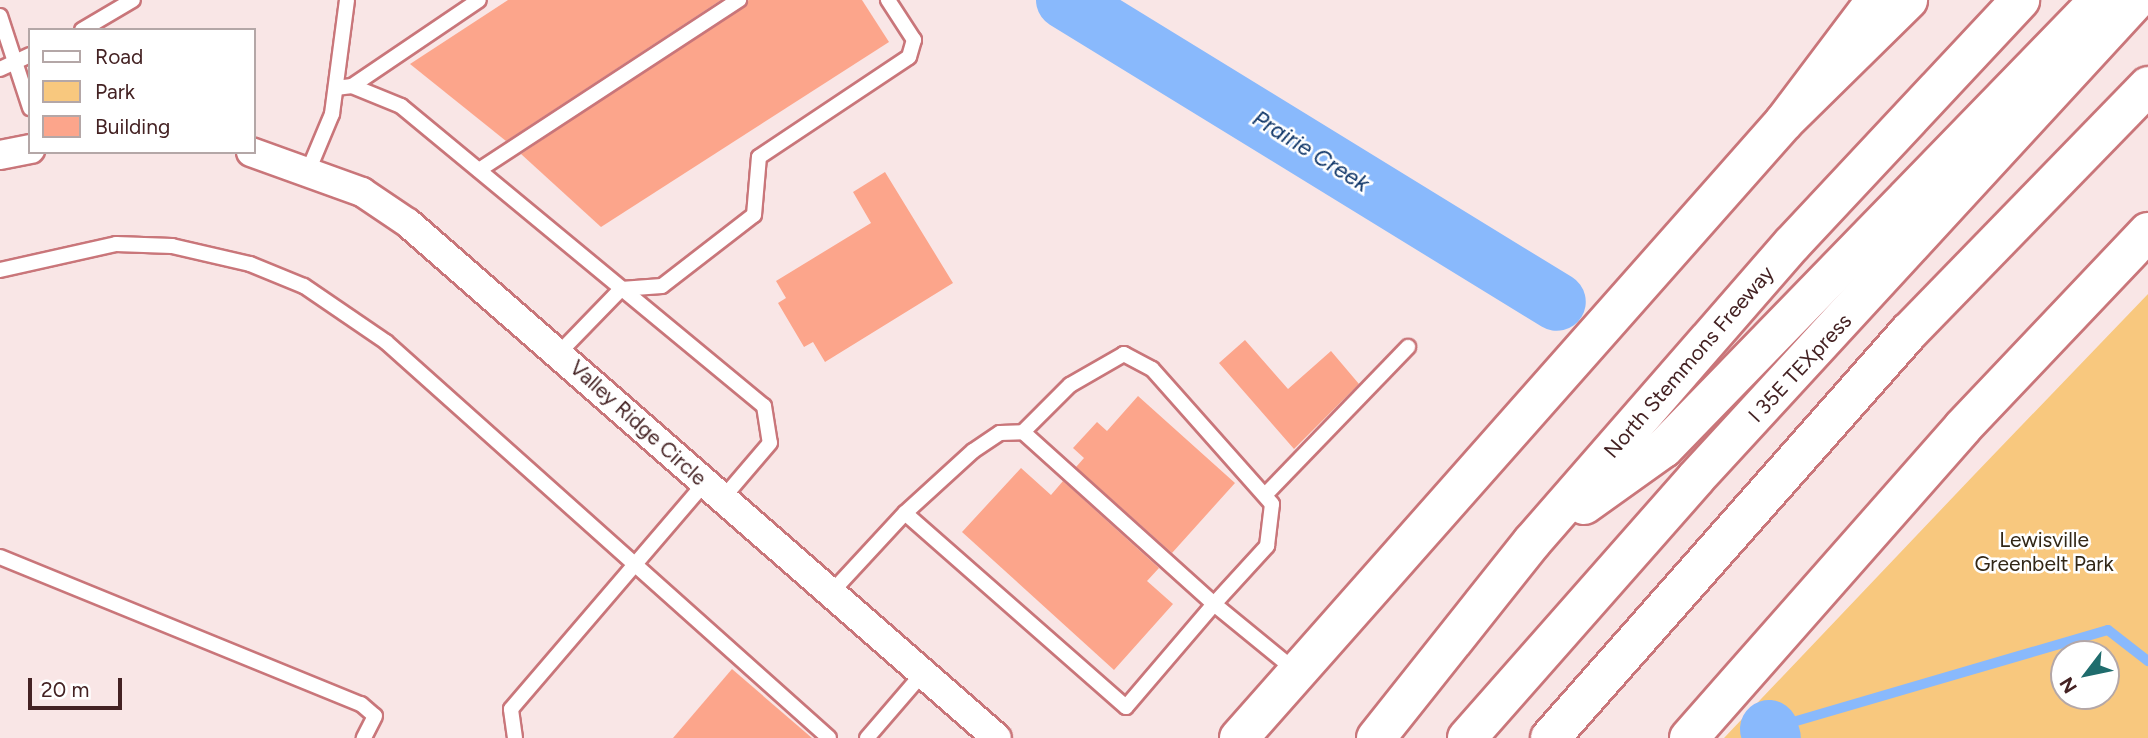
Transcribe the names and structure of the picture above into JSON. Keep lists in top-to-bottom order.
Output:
{
  "streets": {
    "main road": ["North Stemmons Freeway", "I 35E TEXpress"],
    "street": ["Valley Ridge Circle"]
  },
  "water": ["Prairie Creek"],
  "parks": ["Lewisville Greenbelt Park"],
  "legend": ["Road", "Park", "Building"],
  "scale_bar": "20 m",
  "north": "bottom left"
}
